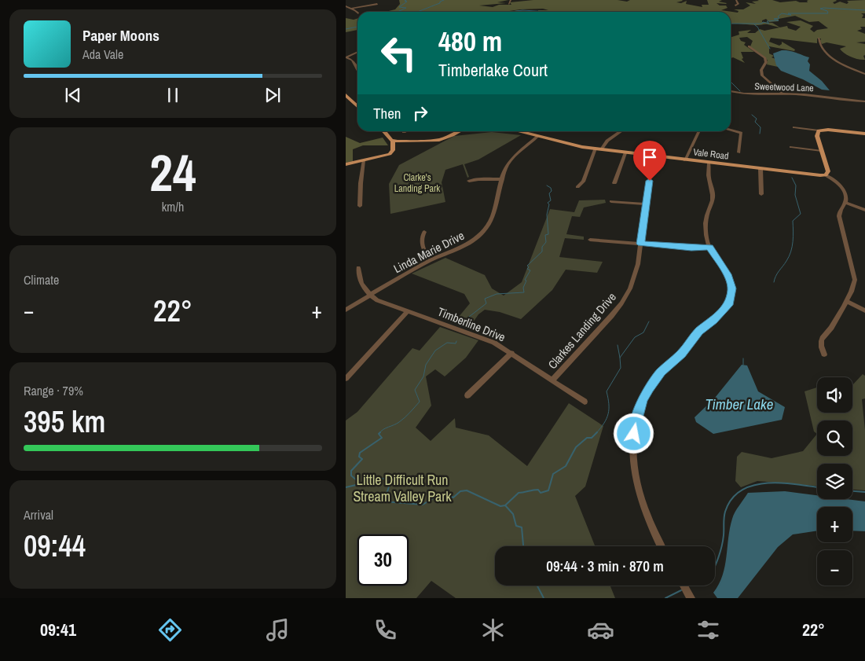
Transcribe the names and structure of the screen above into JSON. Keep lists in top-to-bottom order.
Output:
{
  "streets": {
    "main road": ["Vale Road"],
    "street": [
      "Sweetwood Lane",
      "Linda Marie Drive",
      "Timberline Drive",
      "Clarkes Landing Drive"
    ]
  },
  "crossings": [
    ["Vale Road", "Linda Marie Drive"],
    ["Vale Road", "Clarkes Landing Drive"],
    ["Linda Marie Drive", "Timberline Drive"],
    ["Timberline Drive", "Clarkes Landing Drive"]
  ],
  "water": ["Timber Lake"],
  "parks": ["Clarke's Landing Park", "Little Difficult Run Stream Valley Park"],
  "page": {
    "turn": ["480 m", "Timberlake Court"],
    "song": ["Paper Moons", "Ada Vale"],
    "then": "Then",
    "tile": [
      ["24", "km/h"],
      "Climate",
      ["Range · 79%", "395 km"],
      ["Arrival", "09:44"]
    ],
    "heat": ["−", "22°", "+"],
    "map_buttons": ["+", "−"],
    "limit": "30",
    "trip": "09:44 · 3 min · 870 m",
    "tabs": ["09:41", "22°"]
  }
}
